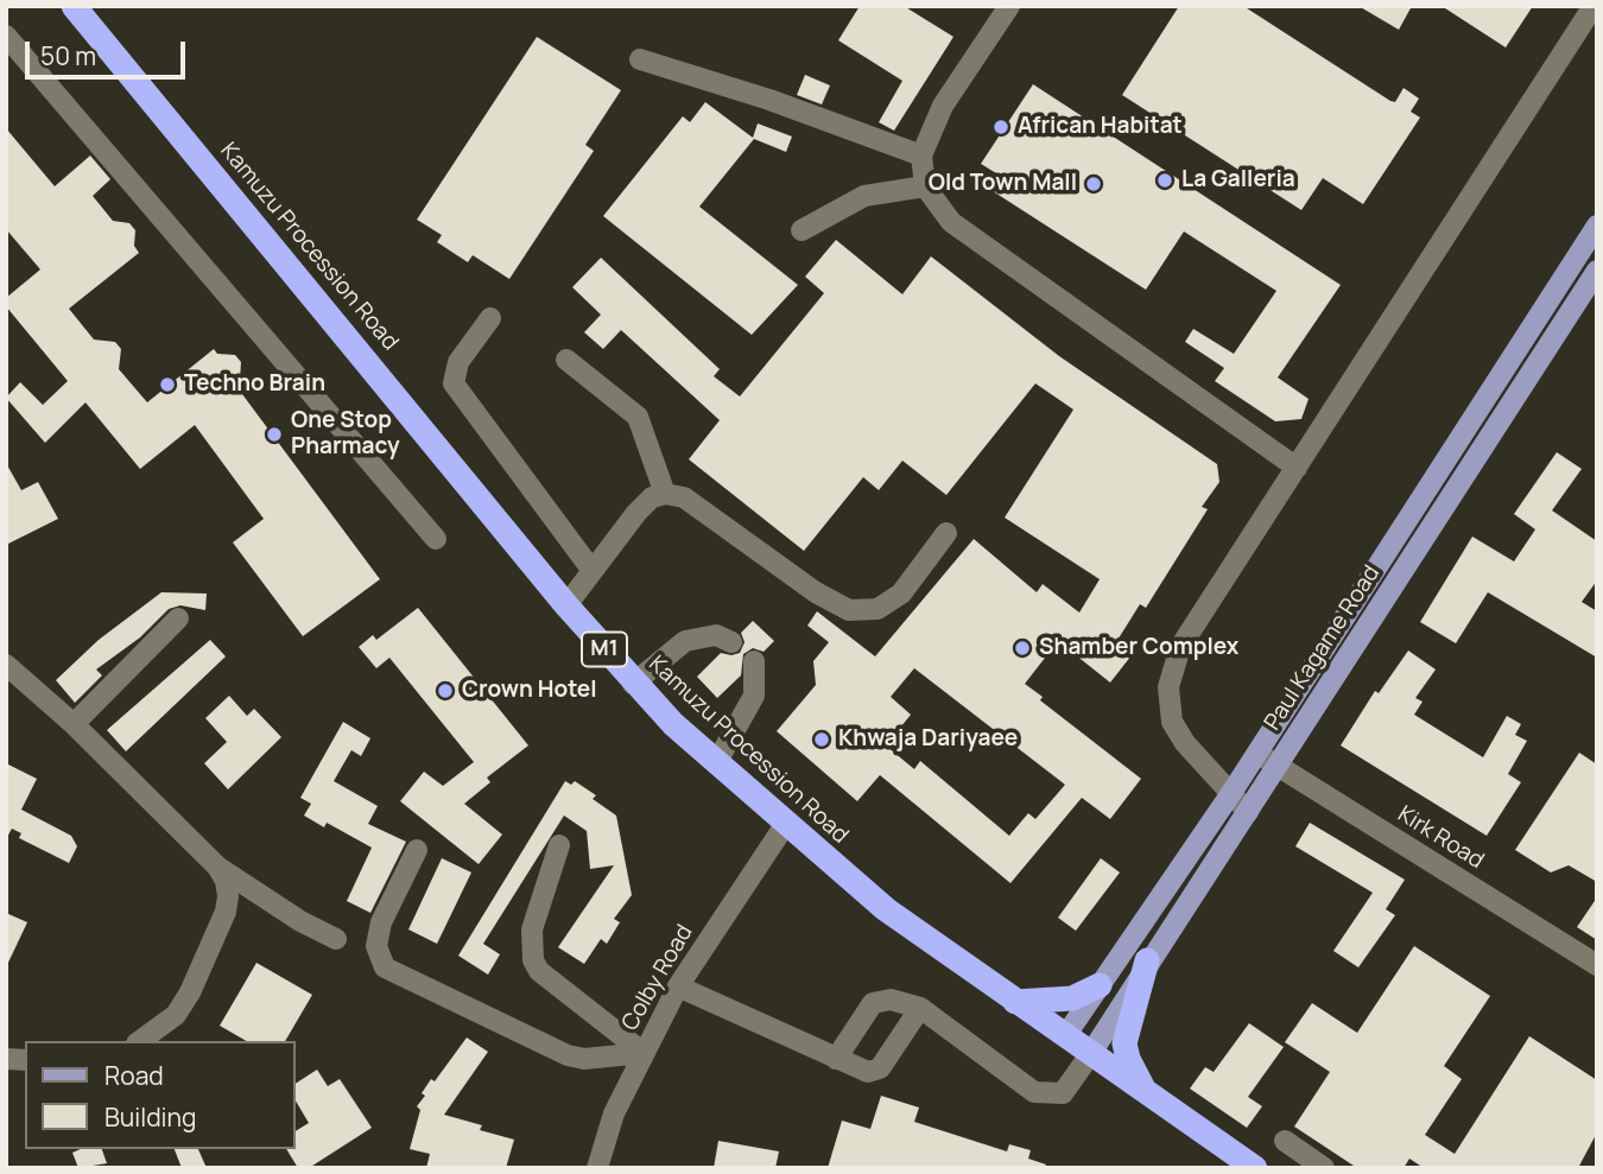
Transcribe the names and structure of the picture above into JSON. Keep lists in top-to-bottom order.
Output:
{
  "streets": {
    "highway": ["Kamuzu Procession Road", "M1"],
    "main road": ["Paul Kagame Road"],
    "street": ["Kirk Road", "Colby Road"]
  },
  "crossings": [
    ["Kamuzu Procession Road", "Paul Kagame Road"],
    ["Kamuzu Procession Road", "Colby Road"],
    ["Paul Kagame Road", "Kirk Road"]
  ],
  "places": [
    "African Habitat",
    "La Galleria",
    "Old Town Mall",
    "Techno Brain",
    "One Stop Pharmacy",
    "Shamber Complex",
    "Crown Hotel",
    "Khwaja Dariyaee"
  ],
  "legend": ["Road", "Building"],
  "scale_bar": "50 m"
}
